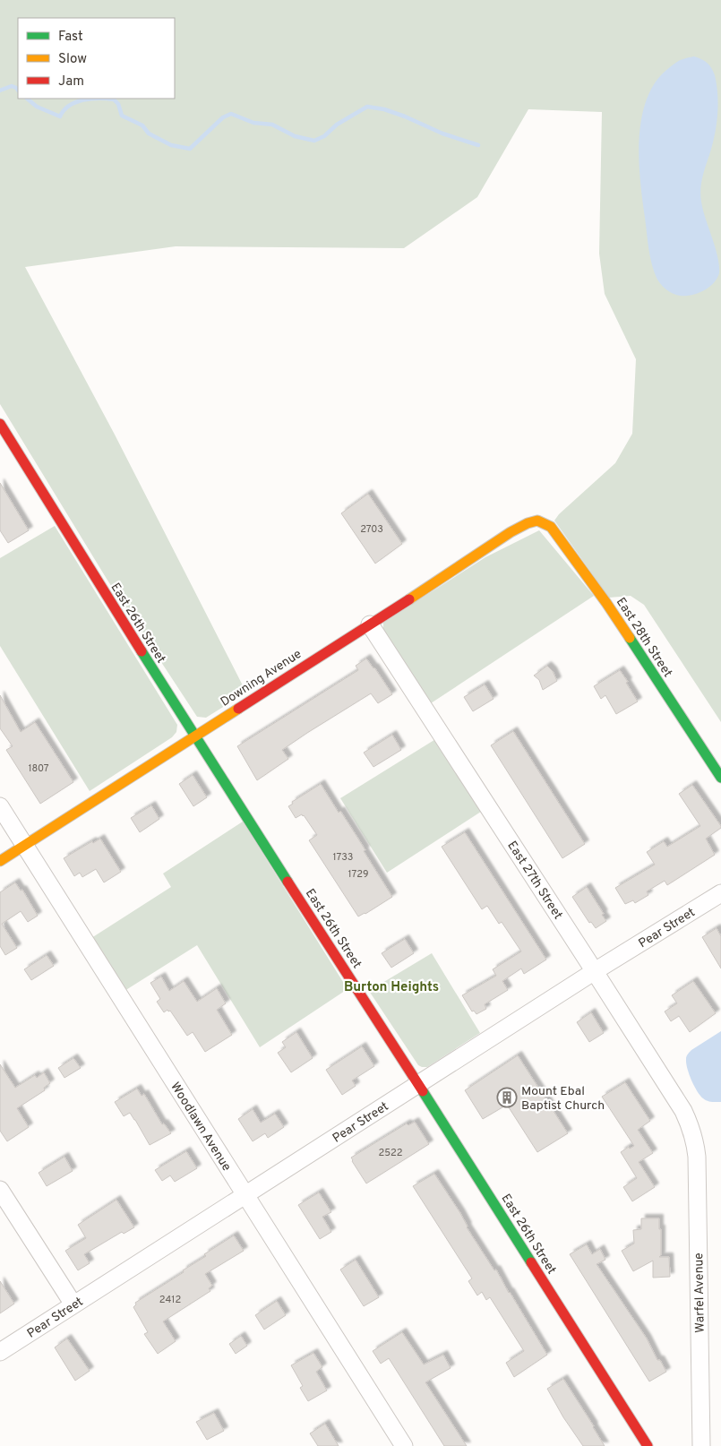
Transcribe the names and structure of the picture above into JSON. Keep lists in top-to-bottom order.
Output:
{
  "streets": {
    "street": [
      "East 26th Street",
      "East 28th Street",
      "Downing Avenue",
      "East 27th Street",
      "Pear Street",
      "Woodlawn Avenue",
      "Warfel Avenue"
    ]
  },
  "crossings": [
    ["East 26th Street", "Downing Avenue"],
    ["East 26th Street", "Pear Street"],
    ["East 28th Street", "Downing Avenue"],
    ["Downing Avenue", "East 27th Street"],
    ["Downing Avenue", "Woodlawn Avenue"],
    ["East 27th Street", "Pear Street"],
    ["East 27th Street", "Warfel Avenue"],
    ["Pear Street", "Woodlawn Avenue"]
  ],
  "districts": ["Burton Heights"],
  "places": {
    "building": ["Mount Ebal Baptist Church"]
  },
  "house_numbers": [
    "2703",
    "1807",
    "1733",
    "1729",
    "2522",
    "2412"
  ],
  "legend": ["Fast", "Slow", "Jam"]
}
